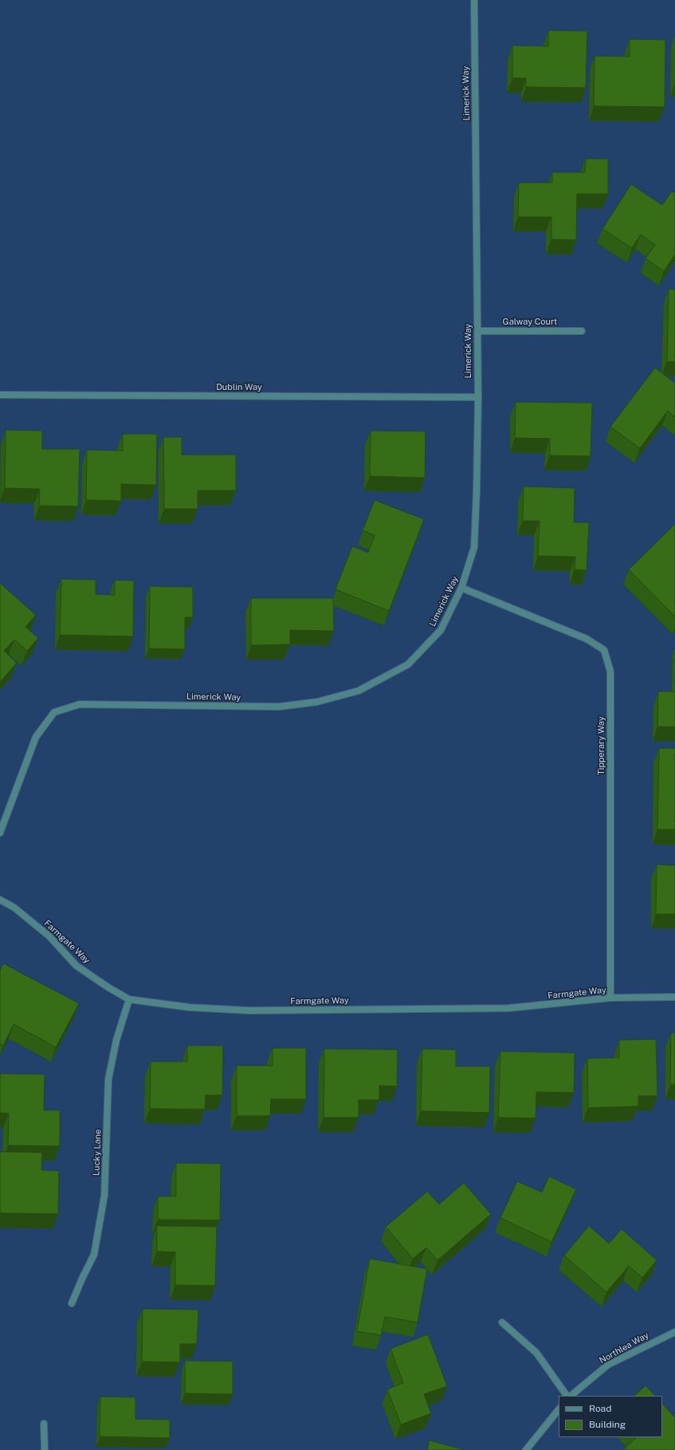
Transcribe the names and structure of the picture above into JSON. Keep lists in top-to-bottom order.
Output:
{
  "streets": {
    "street": [
      "Limerick Way",
      "Galway Court",
      "Dublin Way",
      "Tipperary Way",
      "Farmgate Way",
      "Lucky Lane",
      "Northlea Way"
    ]
  },
  "crossings": [
    ["Limerick Way", "Galway Court"],
    ["Limerick Way", "Dublin Way"],
    ["Limerick Way", "Tipperary Way"],
    ["Tipperary Way", "Farmgate Way"],
    ["Farmgate Way", "Lucky Lane"]
  ],
  "legend": ["Road", "Building"]
}
